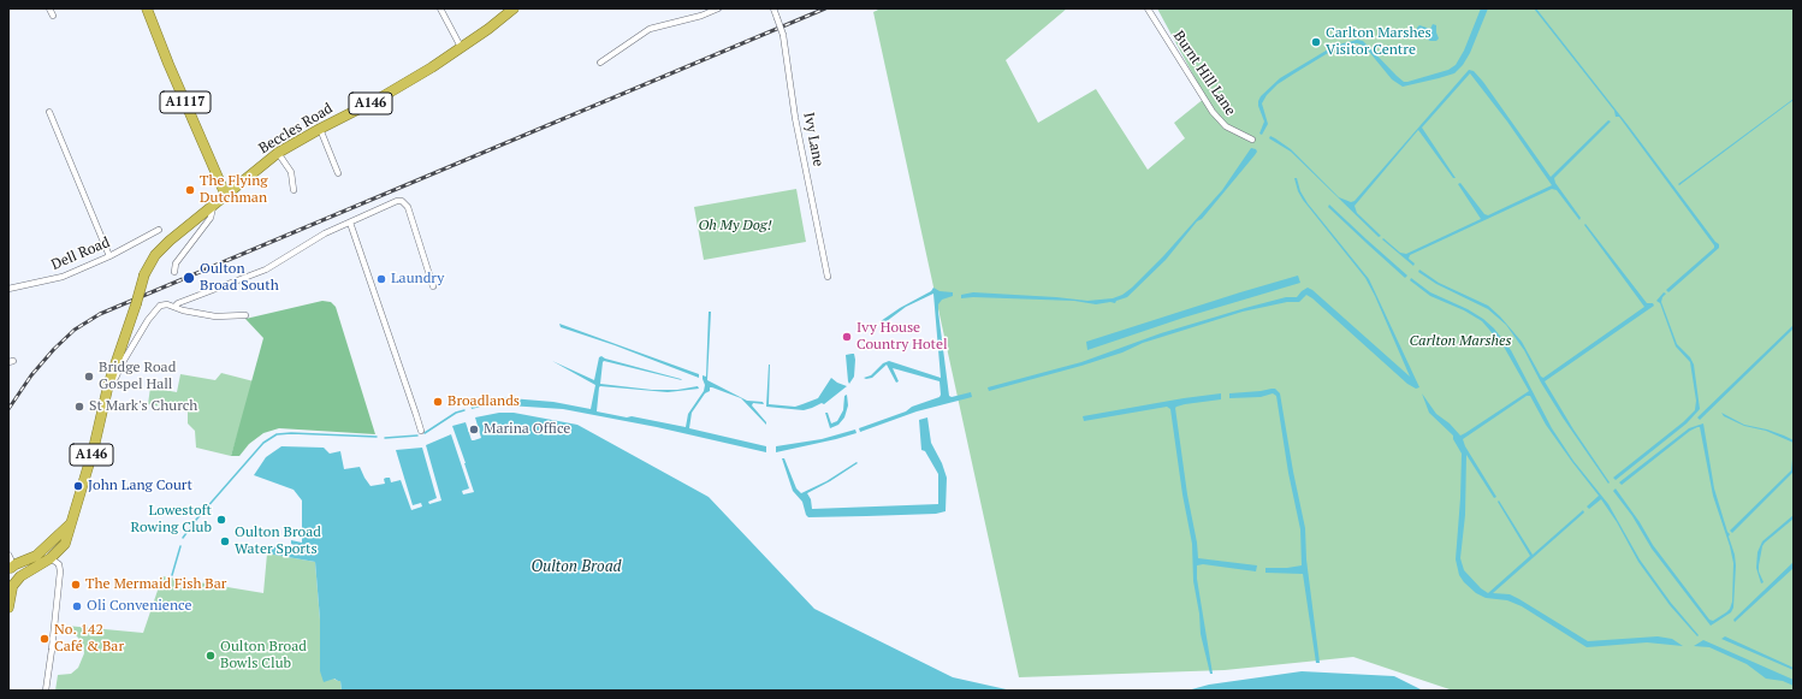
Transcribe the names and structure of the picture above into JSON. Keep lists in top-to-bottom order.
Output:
{
  "streets": {
    "highway": ["A1117", "A146", "Beccles Road"],
    "street": ["Burnt Hill Lane", "Ivy Lane", "Dell Road"]
  },
  "crossings": [
    ["A1117", "Beccles Road"],
    ["A146", "Beccles Road"]
  ],
  "water": ["Oulton Broad"],
  "parks": ["Oh My Dog!", "Carlton Marshes"],
  "places": [
    "Carlton Marshes Visitor Centre",
    "The Flying Dutchman",
    "Oulton Broad South",
    "Laundry",
    "Ivy House Country Hotel",
    "Bridge Road Gospel Hall",
    "Broadlands",
    "St Mark's Church",
    "Marina Office",
    "John Lang Court",
    "Lowestoft Rowing Club",
    "Oulton Broad Water Sports",
    "The Mermaid Fish Bar",
    "Oli Convenience",
    "No. 142 Café & Bar",
    "Oulton Broad Bowls Club"
  ]
}
